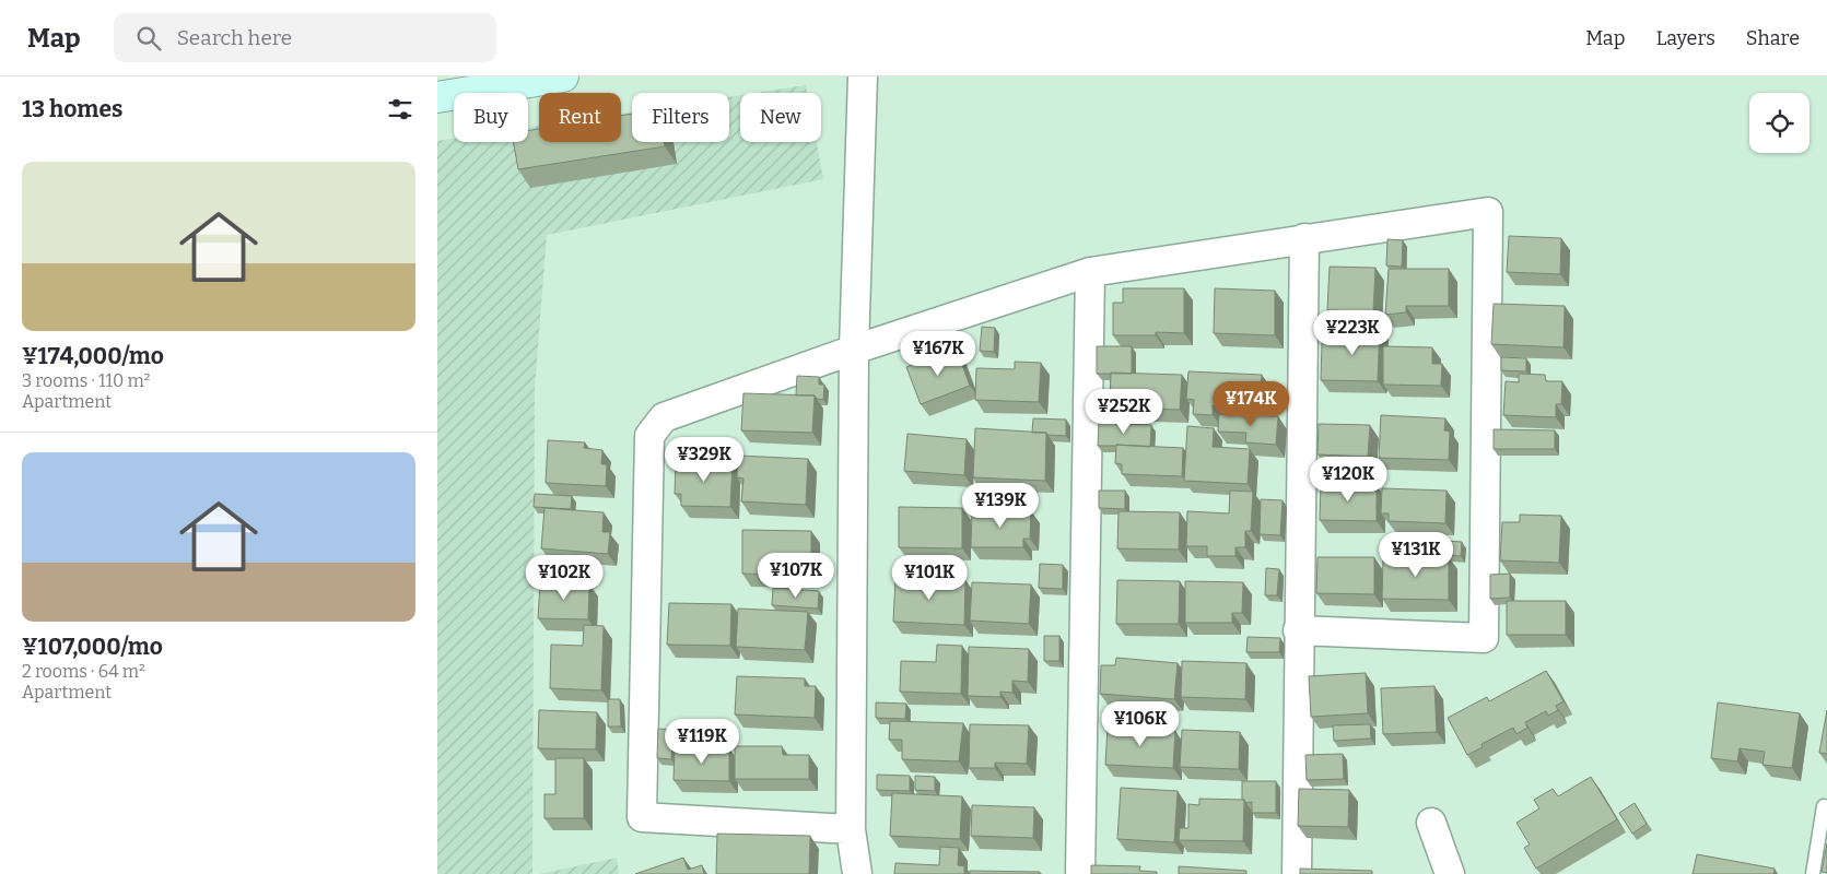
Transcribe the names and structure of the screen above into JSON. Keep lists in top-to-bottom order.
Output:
{
  "page": {
    "header": "Map",
    "search": "Search here",
    "nav": ["Map", "Layers", "Share"],
    "heading": "13 homes",
    "chip": [
      "Buy",
      "Rent",
      "Filters",
      "New"
    ],
    "list": [
      {
        "name": "¥174,000/mo",
        "note": "3 rooms · 110 m² · Apartment"
      },
      {
        "name": "¥107,000/mo",
        "note": "2 rooms · 64 m² · Apartment"
      }
    ],
    "price": [
      "¥223K",
      "¥167K",
      "¥174K",
      "¥252K",
      "¥329K",
      "¥120K",
      "¥139K",
      "¥131K",
      "¥107K",
      "¥102K",
      "¥101K",
      "¥106K",
      "¥119K"
    ]
  }
}
